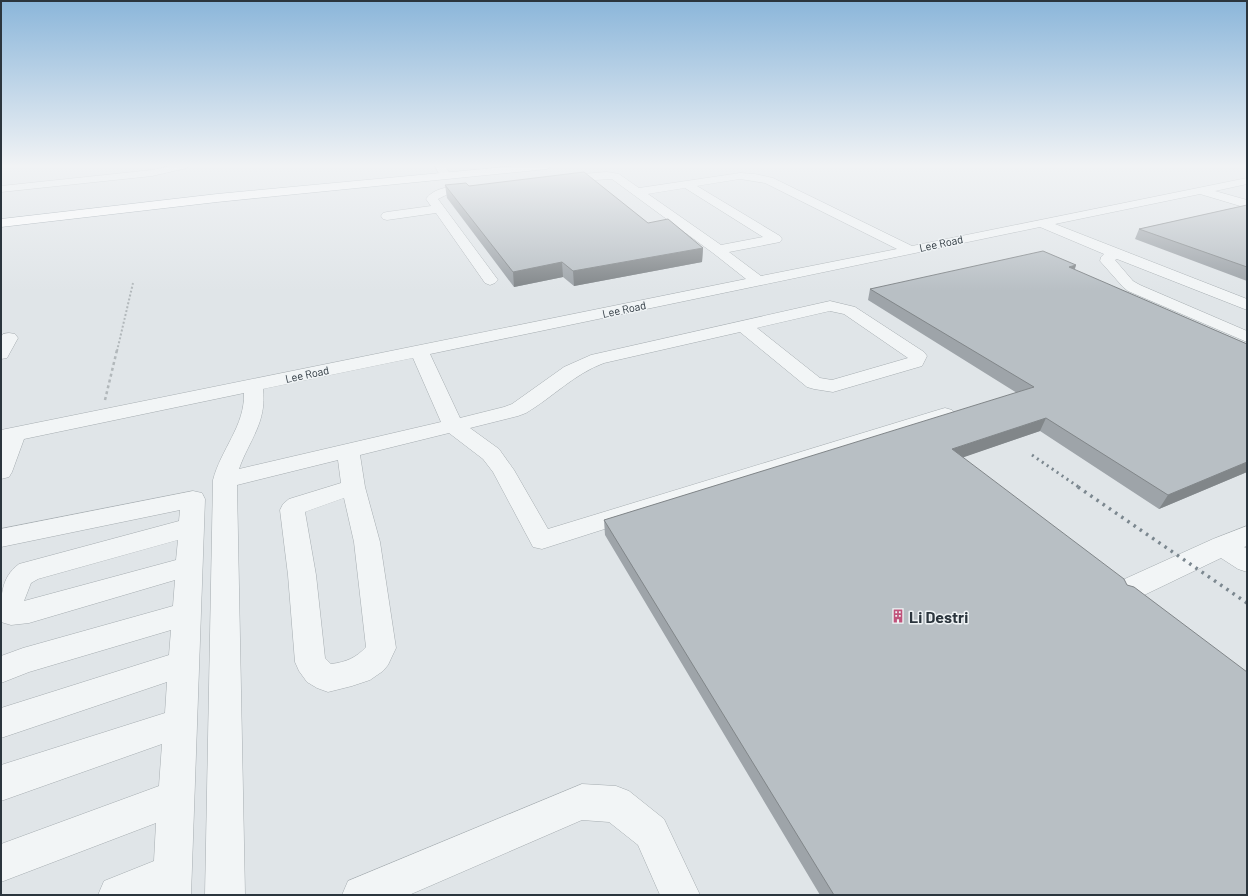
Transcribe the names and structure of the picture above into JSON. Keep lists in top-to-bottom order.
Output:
{
  "streets": {
    "street": ["Lee Road"]
  },
  "places": {
    "building": ["Li Destri"]
  }
}
